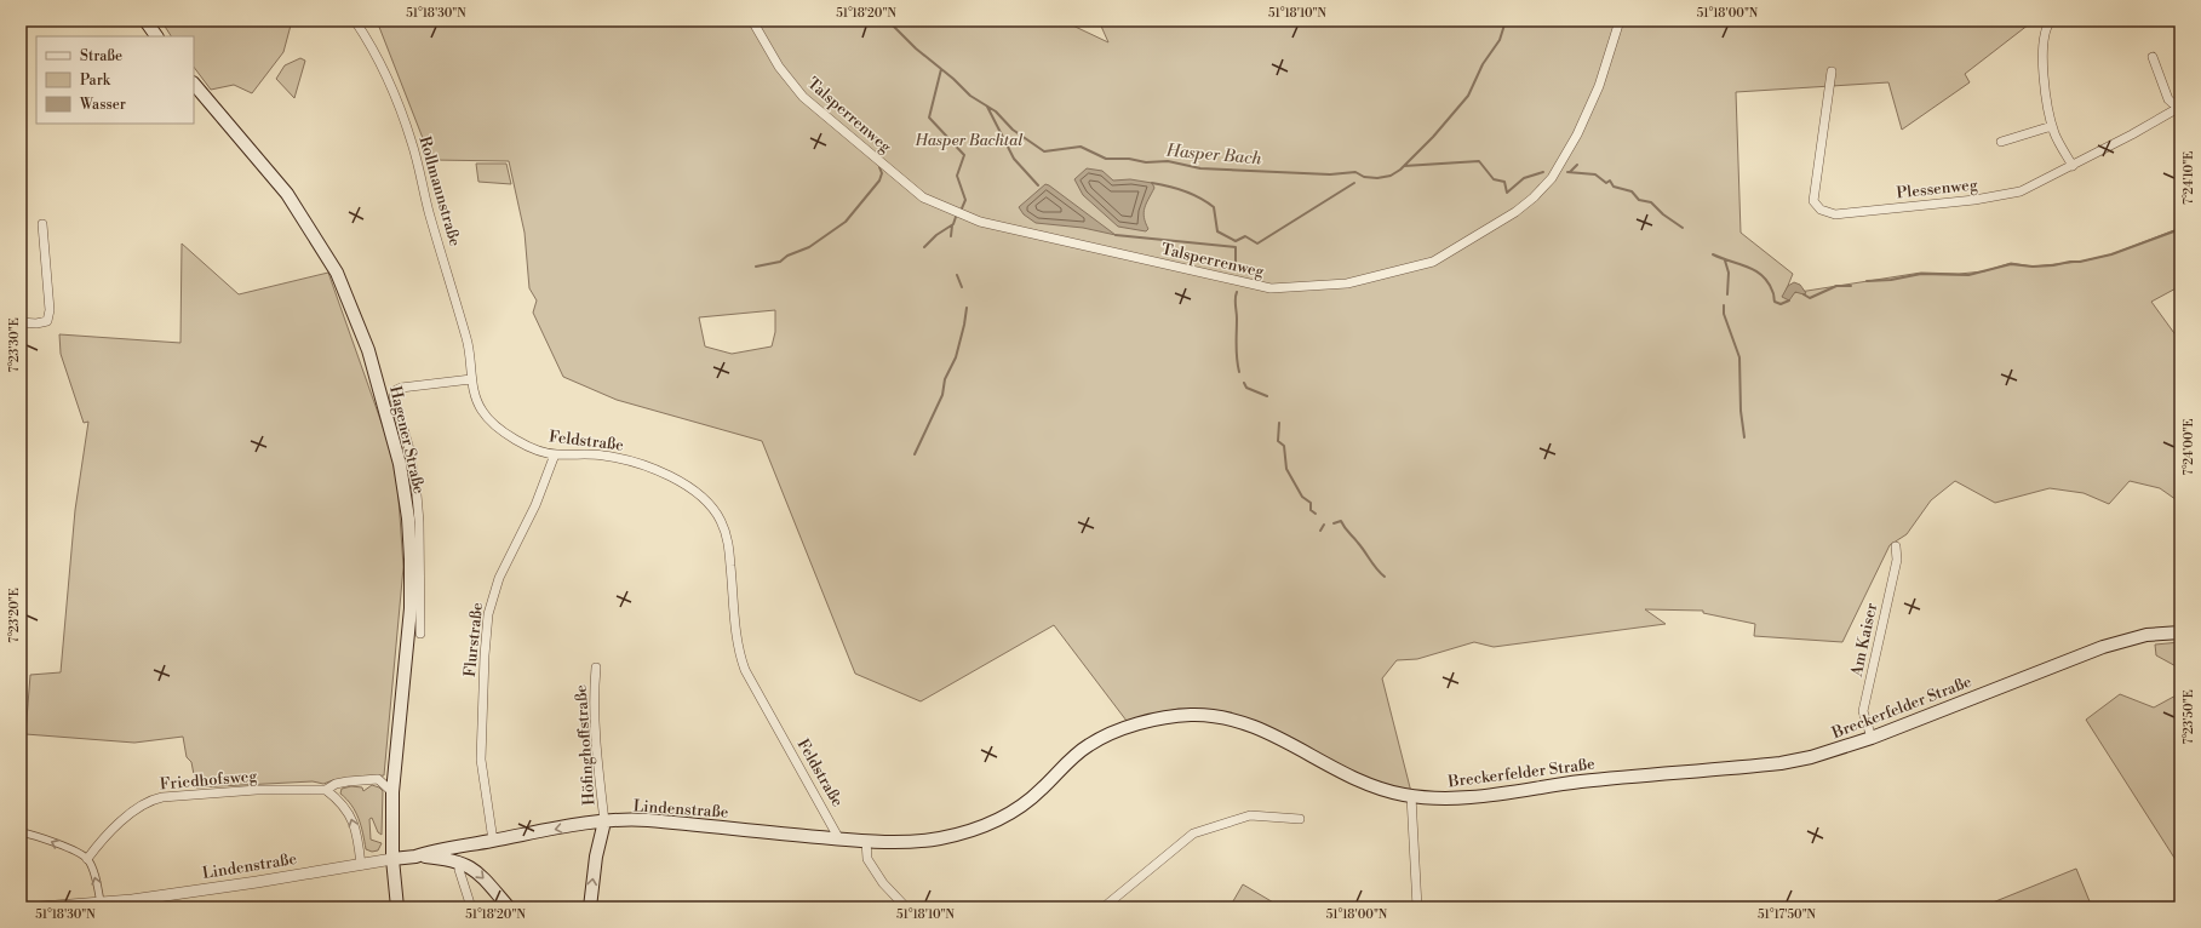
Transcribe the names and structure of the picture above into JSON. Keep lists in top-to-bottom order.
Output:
{
  "streets": {
    "main road": ["Hagener Straße", "Breckerfelder Straße", "Lindenstraße"],
    "street": [
      "Talsperrenweg",
      "Plessenweg",
      "Rollmannstraße",
      "Feldstraße",
      "Flurstraße",
      "Am Kaiser",
      "Höfinghoffstraße",
      "Friedhofsweg"
    ]
  },
  "crossings": [
    ["Rollmannstraße", "Feldstraße"],
    ["Hagener Straße", "Friedhofsweg"],
    ["Hagener Straße", "Lindenstraße"],
    ["Feldstraße", "Flurstraße"],
    ["Feldstraße", "Lindenstraße"],
    ["Flurstraße", "Lindenstraße"],
    ["Am Kaiser", "Breckerfelder Straße"],
    ["Breckerfelder Straße", "Lindenstraße"],
    ["Höfinghoffstraße", "Lindenstraße"]
  ],
  "water": ["Hasper Bach"],
  "parks": ["Hasper Bachtal"],
  "legend": ["Straße", "Park", "Wasser"],
  "coordinates": [
    "51°18'30\"N",
    "51°18'20\"N",
    "51°18'10\"N",
    "51°18'00\"N",
    "7°24'10\"E",
    "7°23'30\"E",
    "7°24'00\"E",
    "7°23'20\"E",
    "7°23'50\"E",
    "51°17'50\"N"
  ]
}
